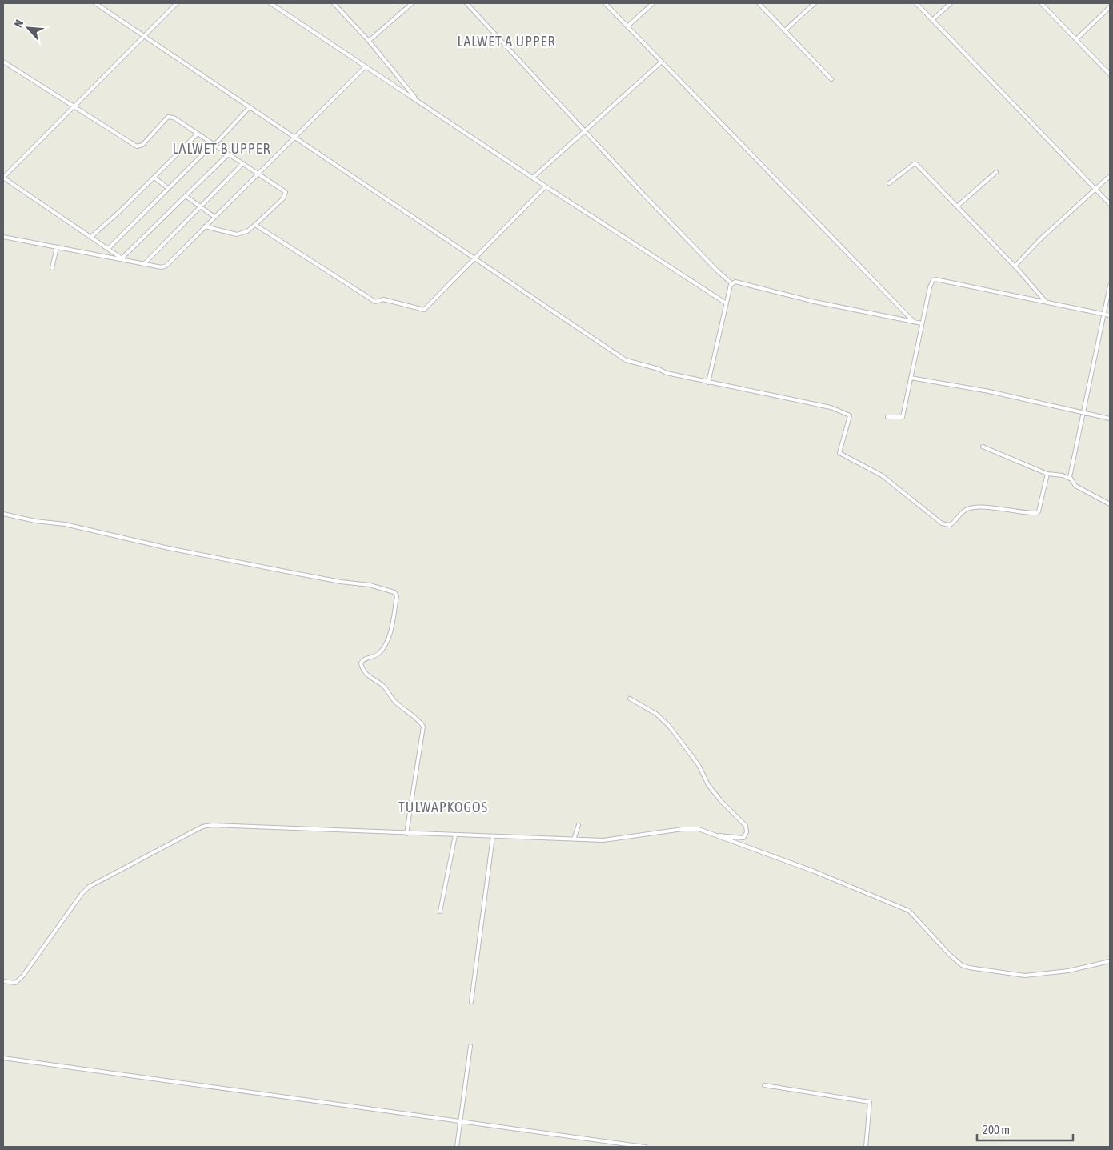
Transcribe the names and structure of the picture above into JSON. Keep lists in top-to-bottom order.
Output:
{
  "districts": ["LALWET A UPPER", "LALWET B UPPER", "TULWAPKOGOS"],
  "scale_bar": "200 m",
  "north": "top left"
}
